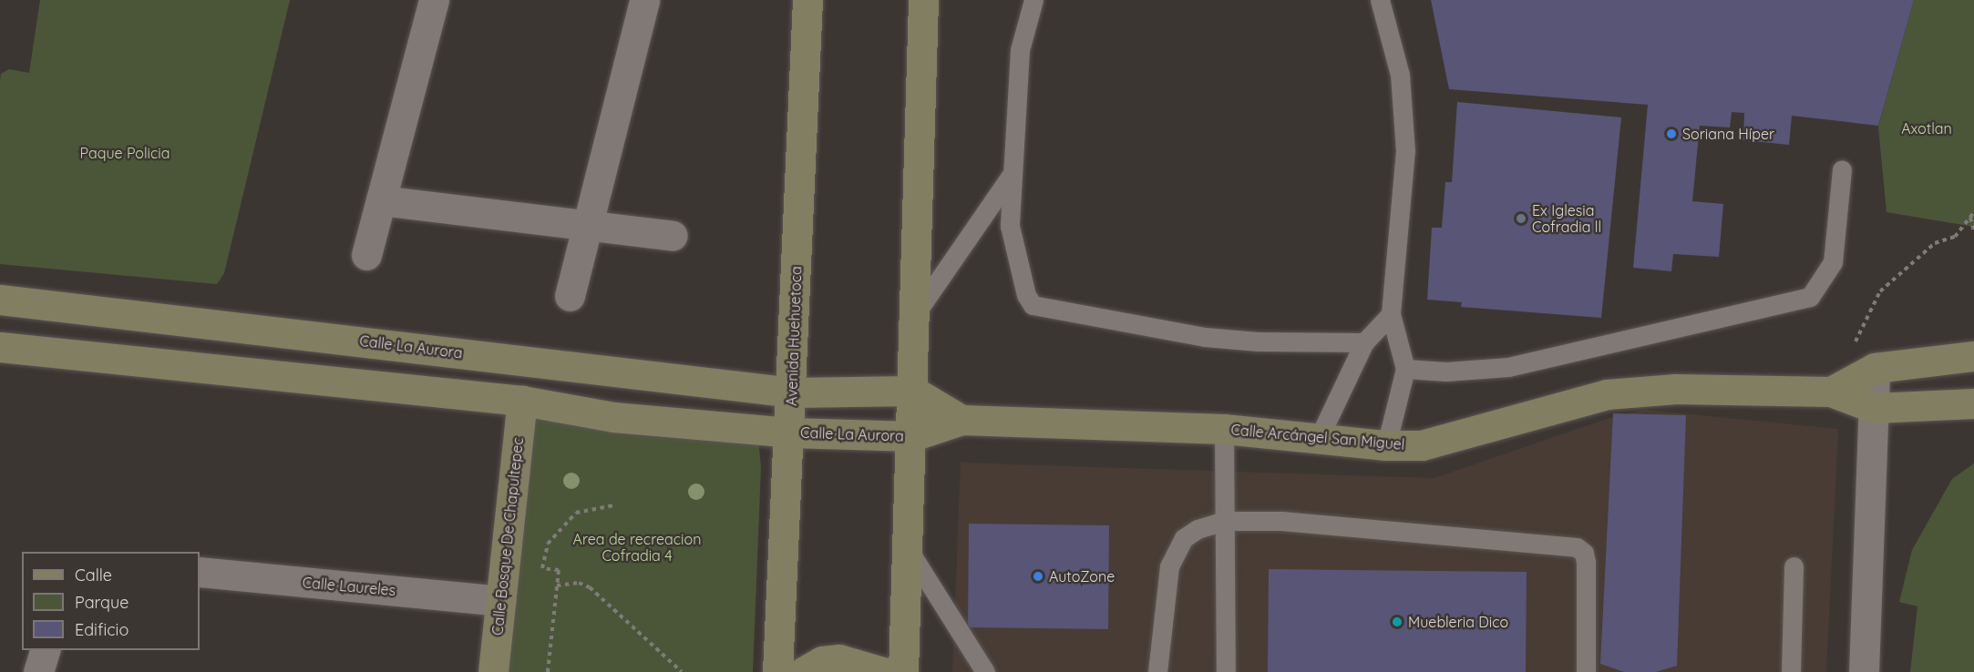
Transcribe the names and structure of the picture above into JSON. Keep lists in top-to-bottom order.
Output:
{
  "streets": {
    "street": [
      "Avenida Huehuetoca",
      "Calle La Aurora",
      "Calle Arcángel San Miguel",
      "Calle Bosque De Chapultepec",
      "Calle Laureles"
    ]
  },
  "crossings": [
    ["Avenida Huehuetoca", "Calle La Aurora"],
    ["Calle La Aurora", "Calle Arcángel San Miguel"],
    ["Calle La Aurora", "Calle Bosque De Chapultepec"],
    ["Calle Bosque De Chapultepec", "Calle Laureles"]
  ],
  "parks": ["Axotlan", "Paque Policia", "Area de recreacion Cofradia 4"],
  "places": [
    "Soriana Híper",
    "Ex Iglesia Cofradia ll",
    "AutoZone",
    "Muebleria Dico"
  ],
  "legend": ["Calle", "Parque", "Edificio"]
}
